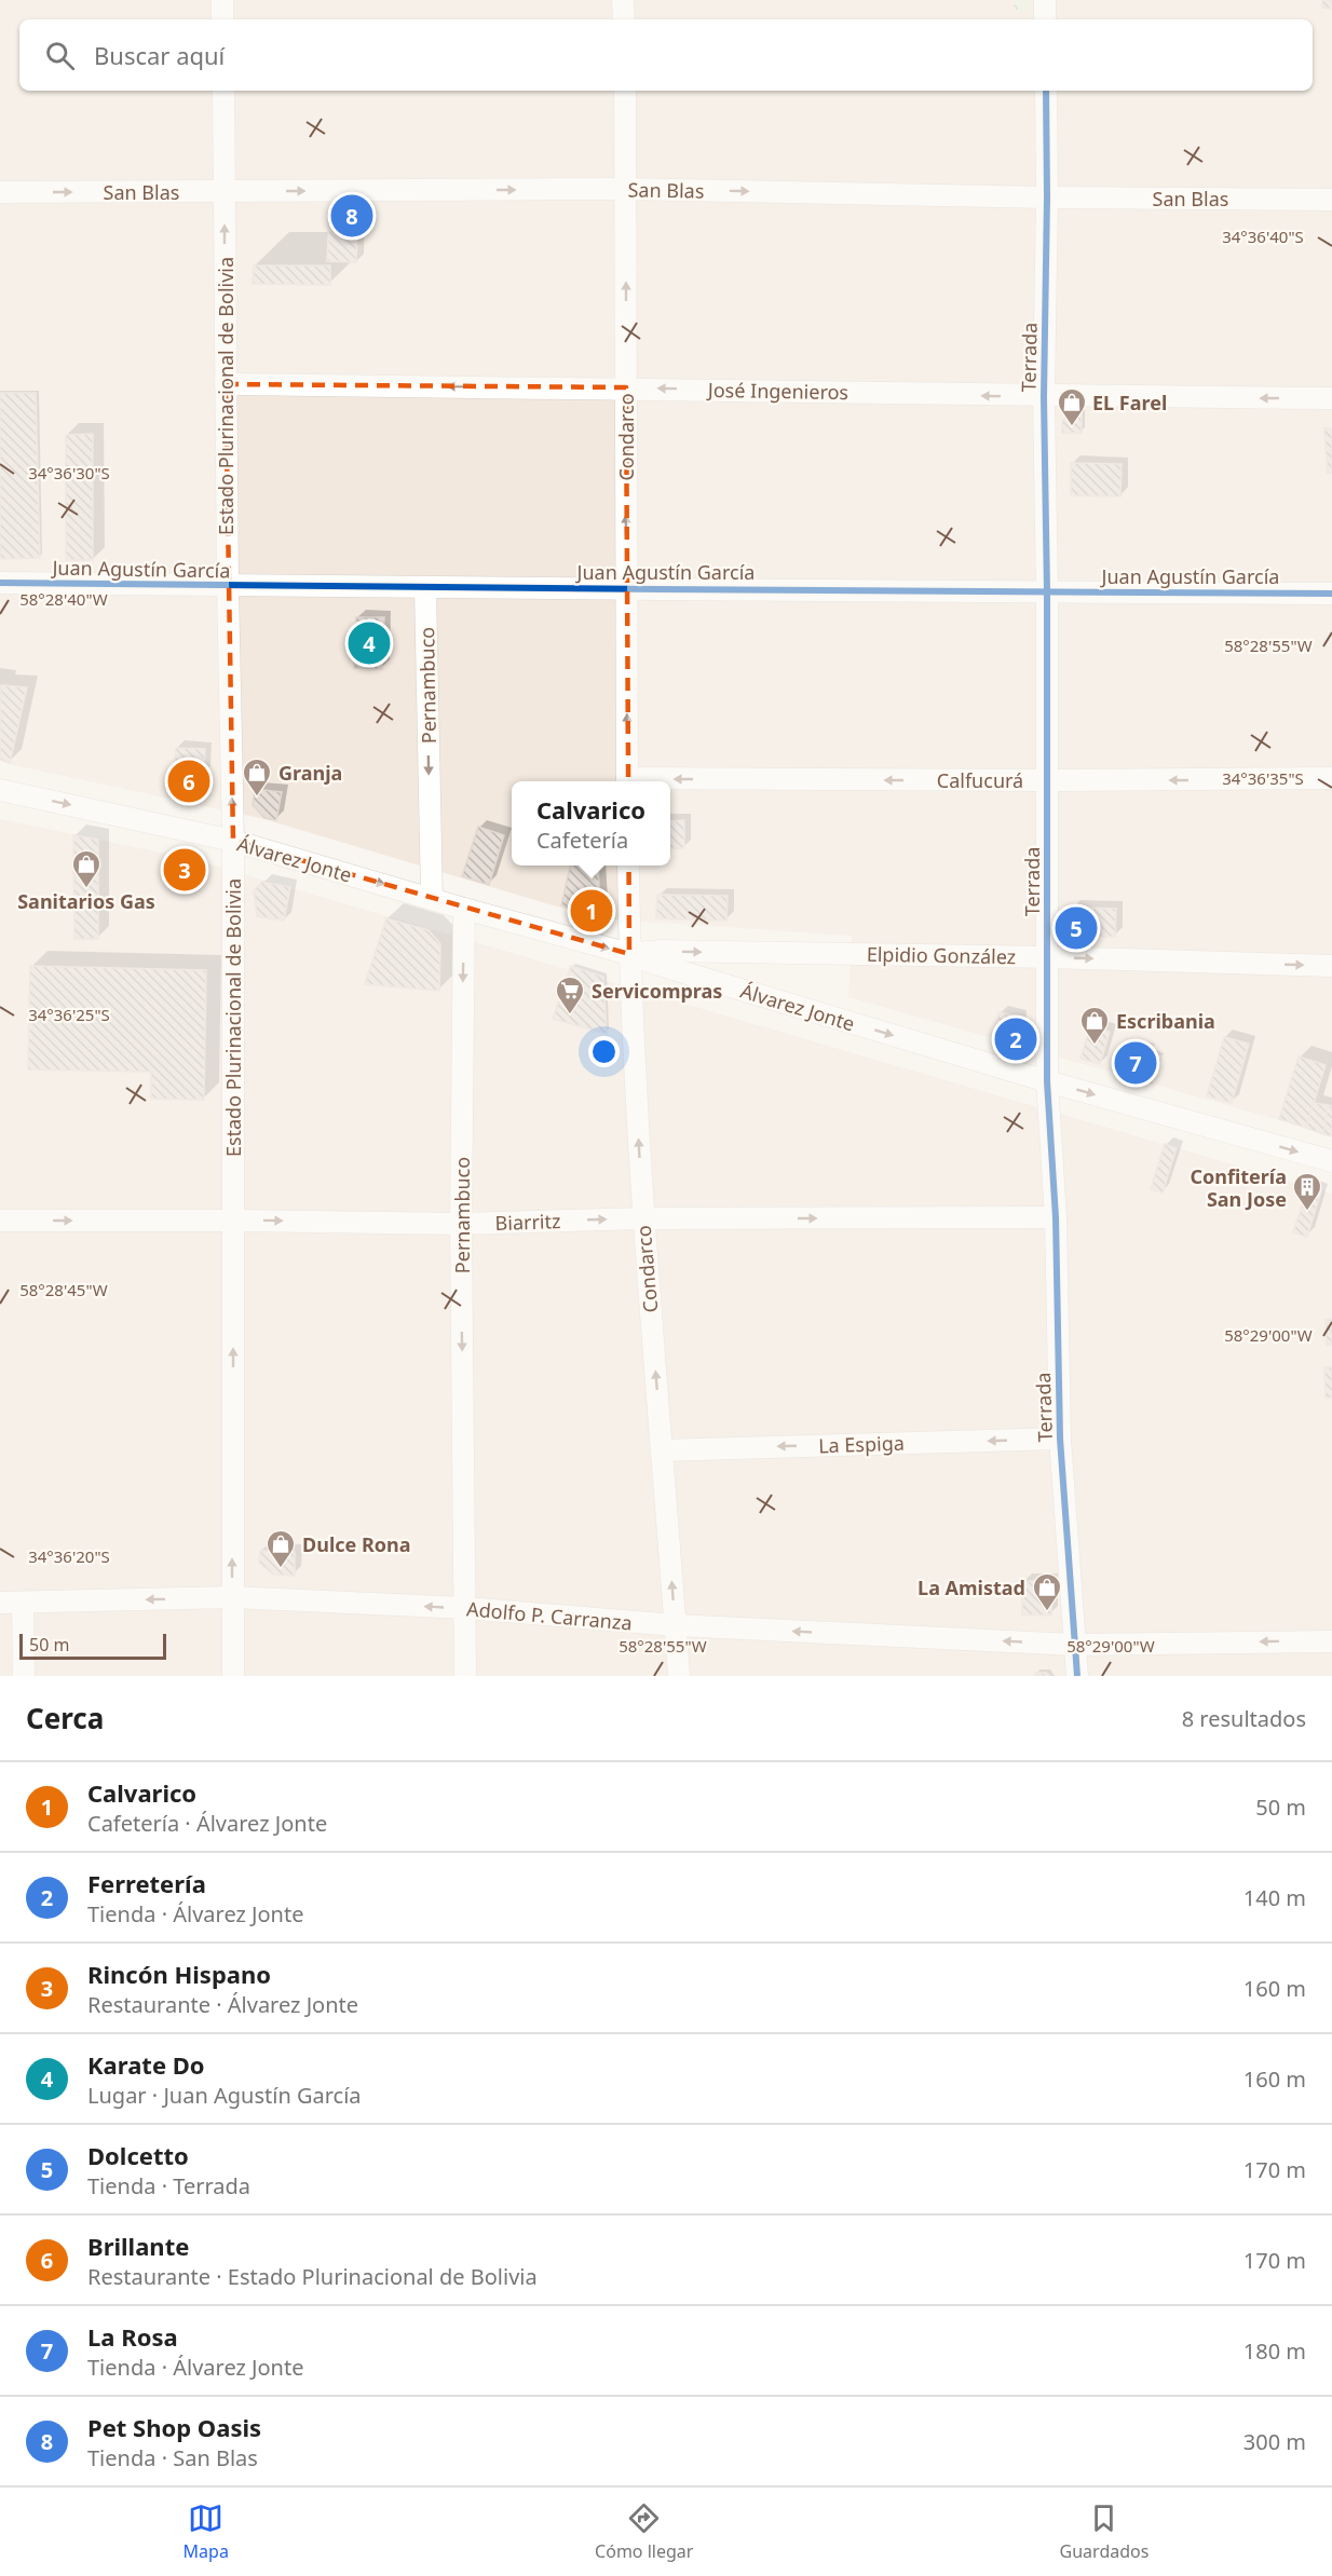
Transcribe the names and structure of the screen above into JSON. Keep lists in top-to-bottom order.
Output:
{
  "streets": {
    "street": [
      "San Blas",
      "Terrada",
      "José Ingenieros",
      "Estado Plurinacional de Bolivia",
      "Condarco",
      "Juan Agustín García",
      "Pernambuco",
      "Calfucurá",
      "Álvarez Jonte",
      "Elpidio González",
      "Biarritz",
      "La Espiga",
      "Adolfo P. Carranza"
    ]
  },
  "crossings": [
    ["San Blas", "Terrada"],
    ["San Blas", "Estado Plurinacional de Bolivia"],
    ["San Blas", "Condarco"],
    ["Terrada", "José Ingenieros"],
    ["Terrada", "Juan Agustín García"],
    ["Terrada", "Calfucurá"],
    ["Terrada", "Álvarez Jonte"],
    ["Terrada", "Elpidio González"],
    ["Terrada", "Biarritz"],
    ["Terrada", "La Espiga"],
    ["Terrada", "Adolfo P. Carranza"],
    ["José Ingenieros", "Estado Plurinacional de Bolivia"],
    ["José Ingenieros", "Condarco"],
    ["Estado Plurinacional de Bolivia", "Juan Agustín García"],
    ["Estado Plurinacional de Bolivia", "Álvarez Jonte"],
    ["Estado Plurinacional de Bolivia", "Biarritz"],
    ["Estado Plurinacional de Bolivia", "Adolfo P. Carranza"],
    ["Condarco", "Juan Agustín García"],
    ["Condarco", "Álvarez Jonte"],
    ["Condarco", "Elpidio González"],
    ["Condarco", "Biarritz"],
    ["Condarco", "La Espiga"],
    ["Condarco", "Adolfo P. Carranza"],
    ["Juan Agustín García", "Pernambuco"],
    ["Pernambuco", "Álvarez Jonte"],
    ["Pernambuco", "Biarritz"],
    ["Pernambuco", "Adolfo P. Carranza"],
    ["Álvarez Jonte", "Elpidio González"]
  ],
  "one_way": [
    "San Blas",
    "José Ingenieros",
    "Estado Plurinacional de Bolivia",
    "Condarco",
    "Pernambuco",
    "Calfucurá",
    "Álvarez Jonte",
    "Elpidio González",
    "Biarritz",
    "La Espiga",
    "Adolfo P. Carranza"
  ],
  "places": {
    "shop": [
      "EL Farel",
      "Granja",
      "Sanitarios Gas",
      "Escribania",
      "Dulce Rona",
      "La Amistad"
    ],
    "supermarket": ["Servicompras"],
    "building": ["Confitería San Jose"]
  },
  "scale_bar": "50 m",
  "page": {
    "search": "Buscar aquí",
    "pins": [
      "8",
      "4",
      "6",
      "3",
      "1",
      "5",
      "2",
      "7"
    ],
    "popup": ["Calvarico", "Cafetería"],
    "scale": "50 m",
    "heading": ["Cerca", "8 resultados"],
    "list": [
      {
        "mark": "1",
        "name": "Calvarico",
        "note": "Cafetería · Álvarez Jonte",
        "value": "50 m"
      },
      {
        "mark": "2",
        "name": "Ferretería",
        "note": "Tienda · Álvarez Jonte",
        "value": "140 m"
      },
      {
        "mark": "3",
        "name": "Rincón Hispano",
        "note": "Restaurante · Álvarez Jonte",
        "value": "160 m"
      },
      {
        "mark": "4",
        "name": "Karate Do",
        "note": "Lugar · Juan Agustín García",
        "value": "160 m"
      },
      {
        "mark": "5",
        "name": "Dolcetto",
        "note": "Tienda · Terrada",
        "value": "170 m"
      },
      {
        "mark": "6",
        "name": "Brillante",
        "note": "Restaurante · Estado Plurinacional de Bolivia",
        "value": "170 m"
      },
      {
        "mark": "7",
        "name": "La Rosa",
        "note": "Tienda · Álvarez Jonte",
        "value": "180 m"
      },
      {
        "mark": "8",
        "name": "Pet Shop Oasis",
        "note": "Tienda · San Blas",
        "value": "300 m"
      }
    ],
    "nav": ["Mapa", "Cómo llegar", "Guardados"]
  },
  "coordinates": [
    "34°36'40\"S",
    "34°36'30\"S",
    "58°28'40\"W",
    "58°28'55\"W",
    "34°36'35\"S",
    "34°36'25\"S",
    "58°28'45\"W",
    "58°29'00\"W",
    "34°36'20\"S"
  ]
}
